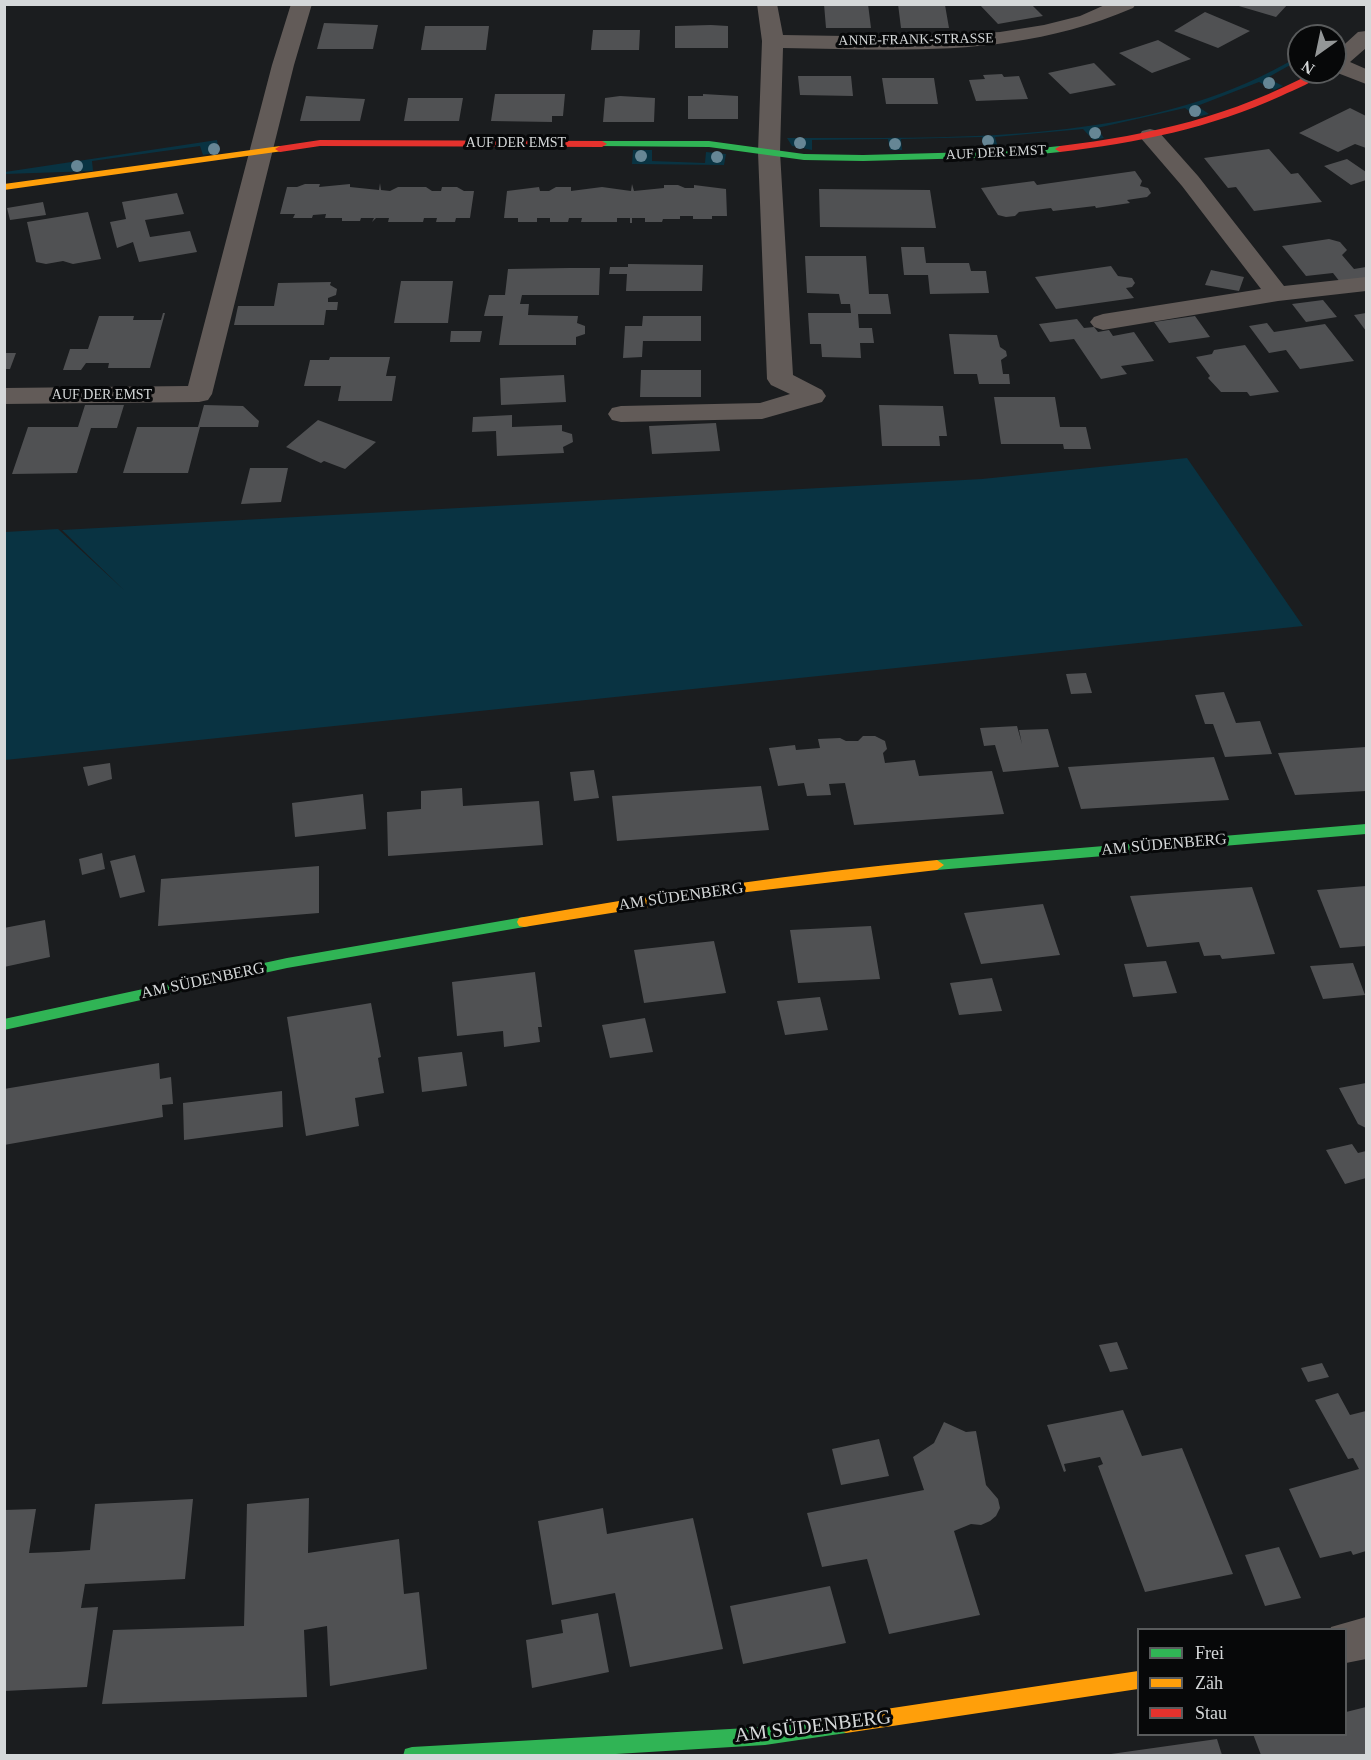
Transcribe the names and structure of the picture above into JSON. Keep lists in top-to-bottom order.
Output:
{
  "streets": {
    "street": ["ANNE-FRANK-STRASSE", "AUF DER EMST", "AM SÜDENBERG"]
  },
  "legend": ["Frei", "Zäh", "Stau"],
  "north": "bottom left"
}
